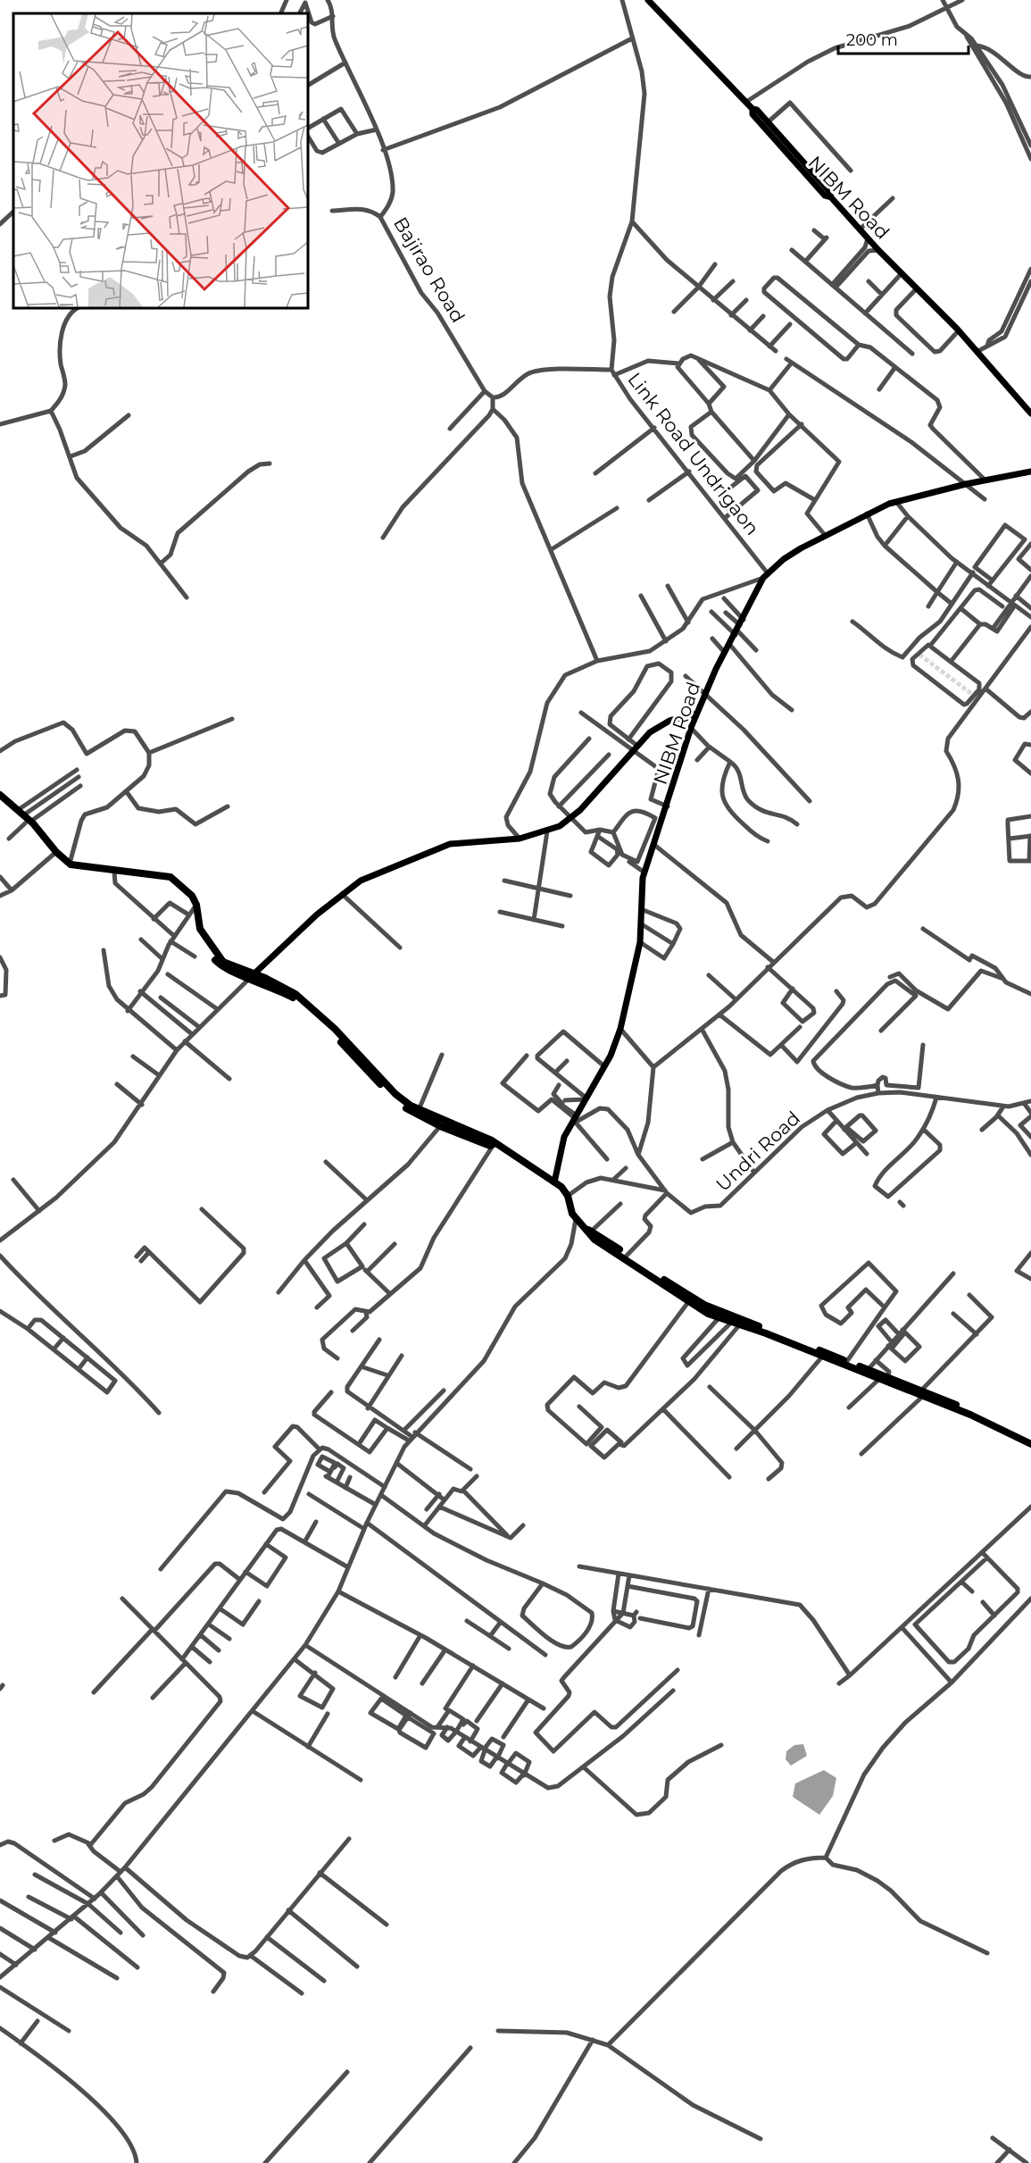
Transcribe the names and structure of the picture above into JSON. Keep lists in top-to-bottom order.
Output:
{
  "streets": {
    "main road": ["NIBM Road"],
    "street": ["Bajirao Road", "Link Road Undrigaon", "Undri Road"]
  },
  "crossings": [
    ["NIBM Road", "Link Road Undrigaon"],
    ["NIBM Road", "Undri Road"]
  ],
  "scale_bar": "200 m"
}
